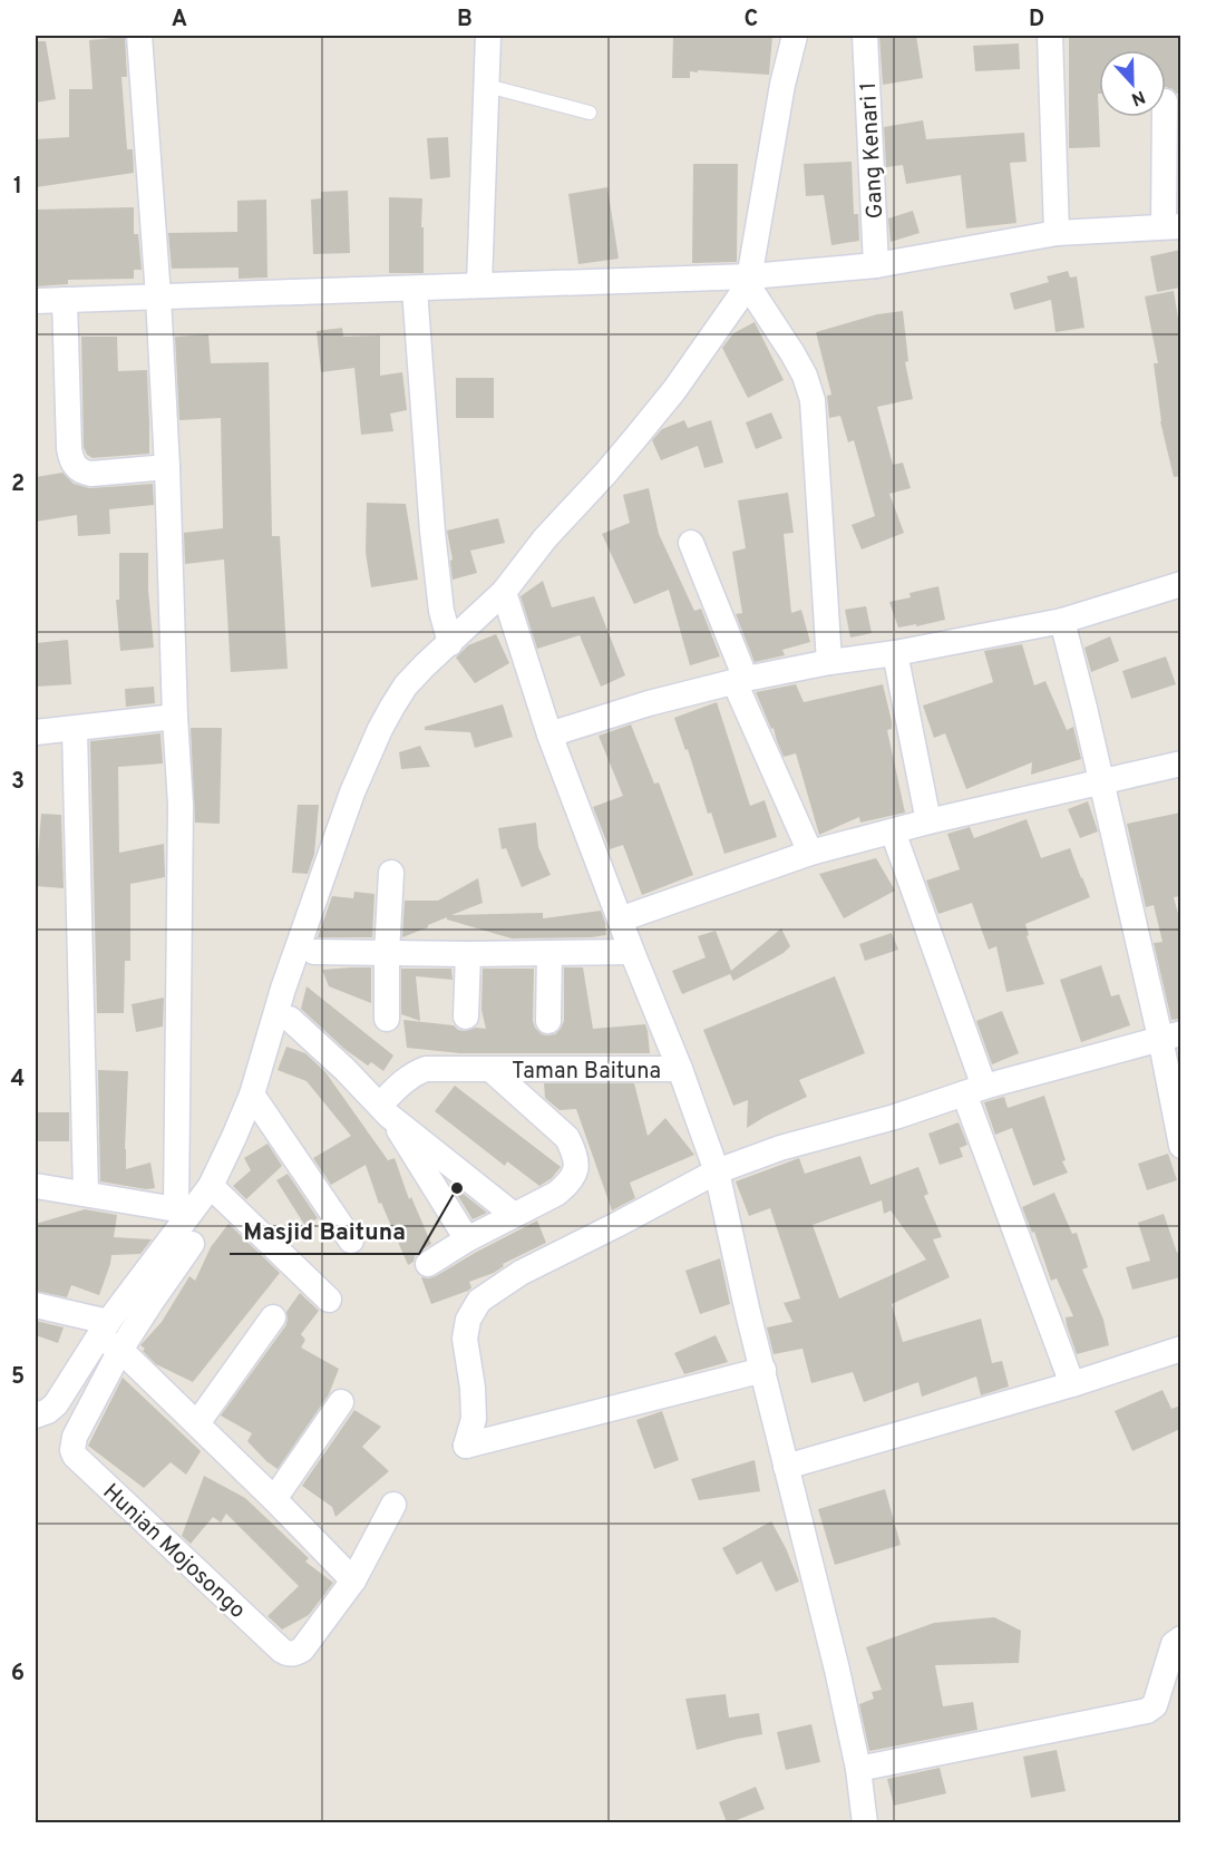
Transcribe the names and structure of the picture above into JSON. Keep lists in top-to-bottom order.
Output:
{
  "streets": {
    "street": ["Gang Kenari 1", "Taman Baituna", "Hunian Mojosongo"]
  },
  "places": ["Masjid Baituna"],
  "north": "bottom",
  "grid": {
    "columns": [
      "A",
      "B",
      "C",
      "D"
    ],
    "rows": [
      "1",
      "2",
      "3",
      "4",
      "5",
      "6"
    ]
  }
}
